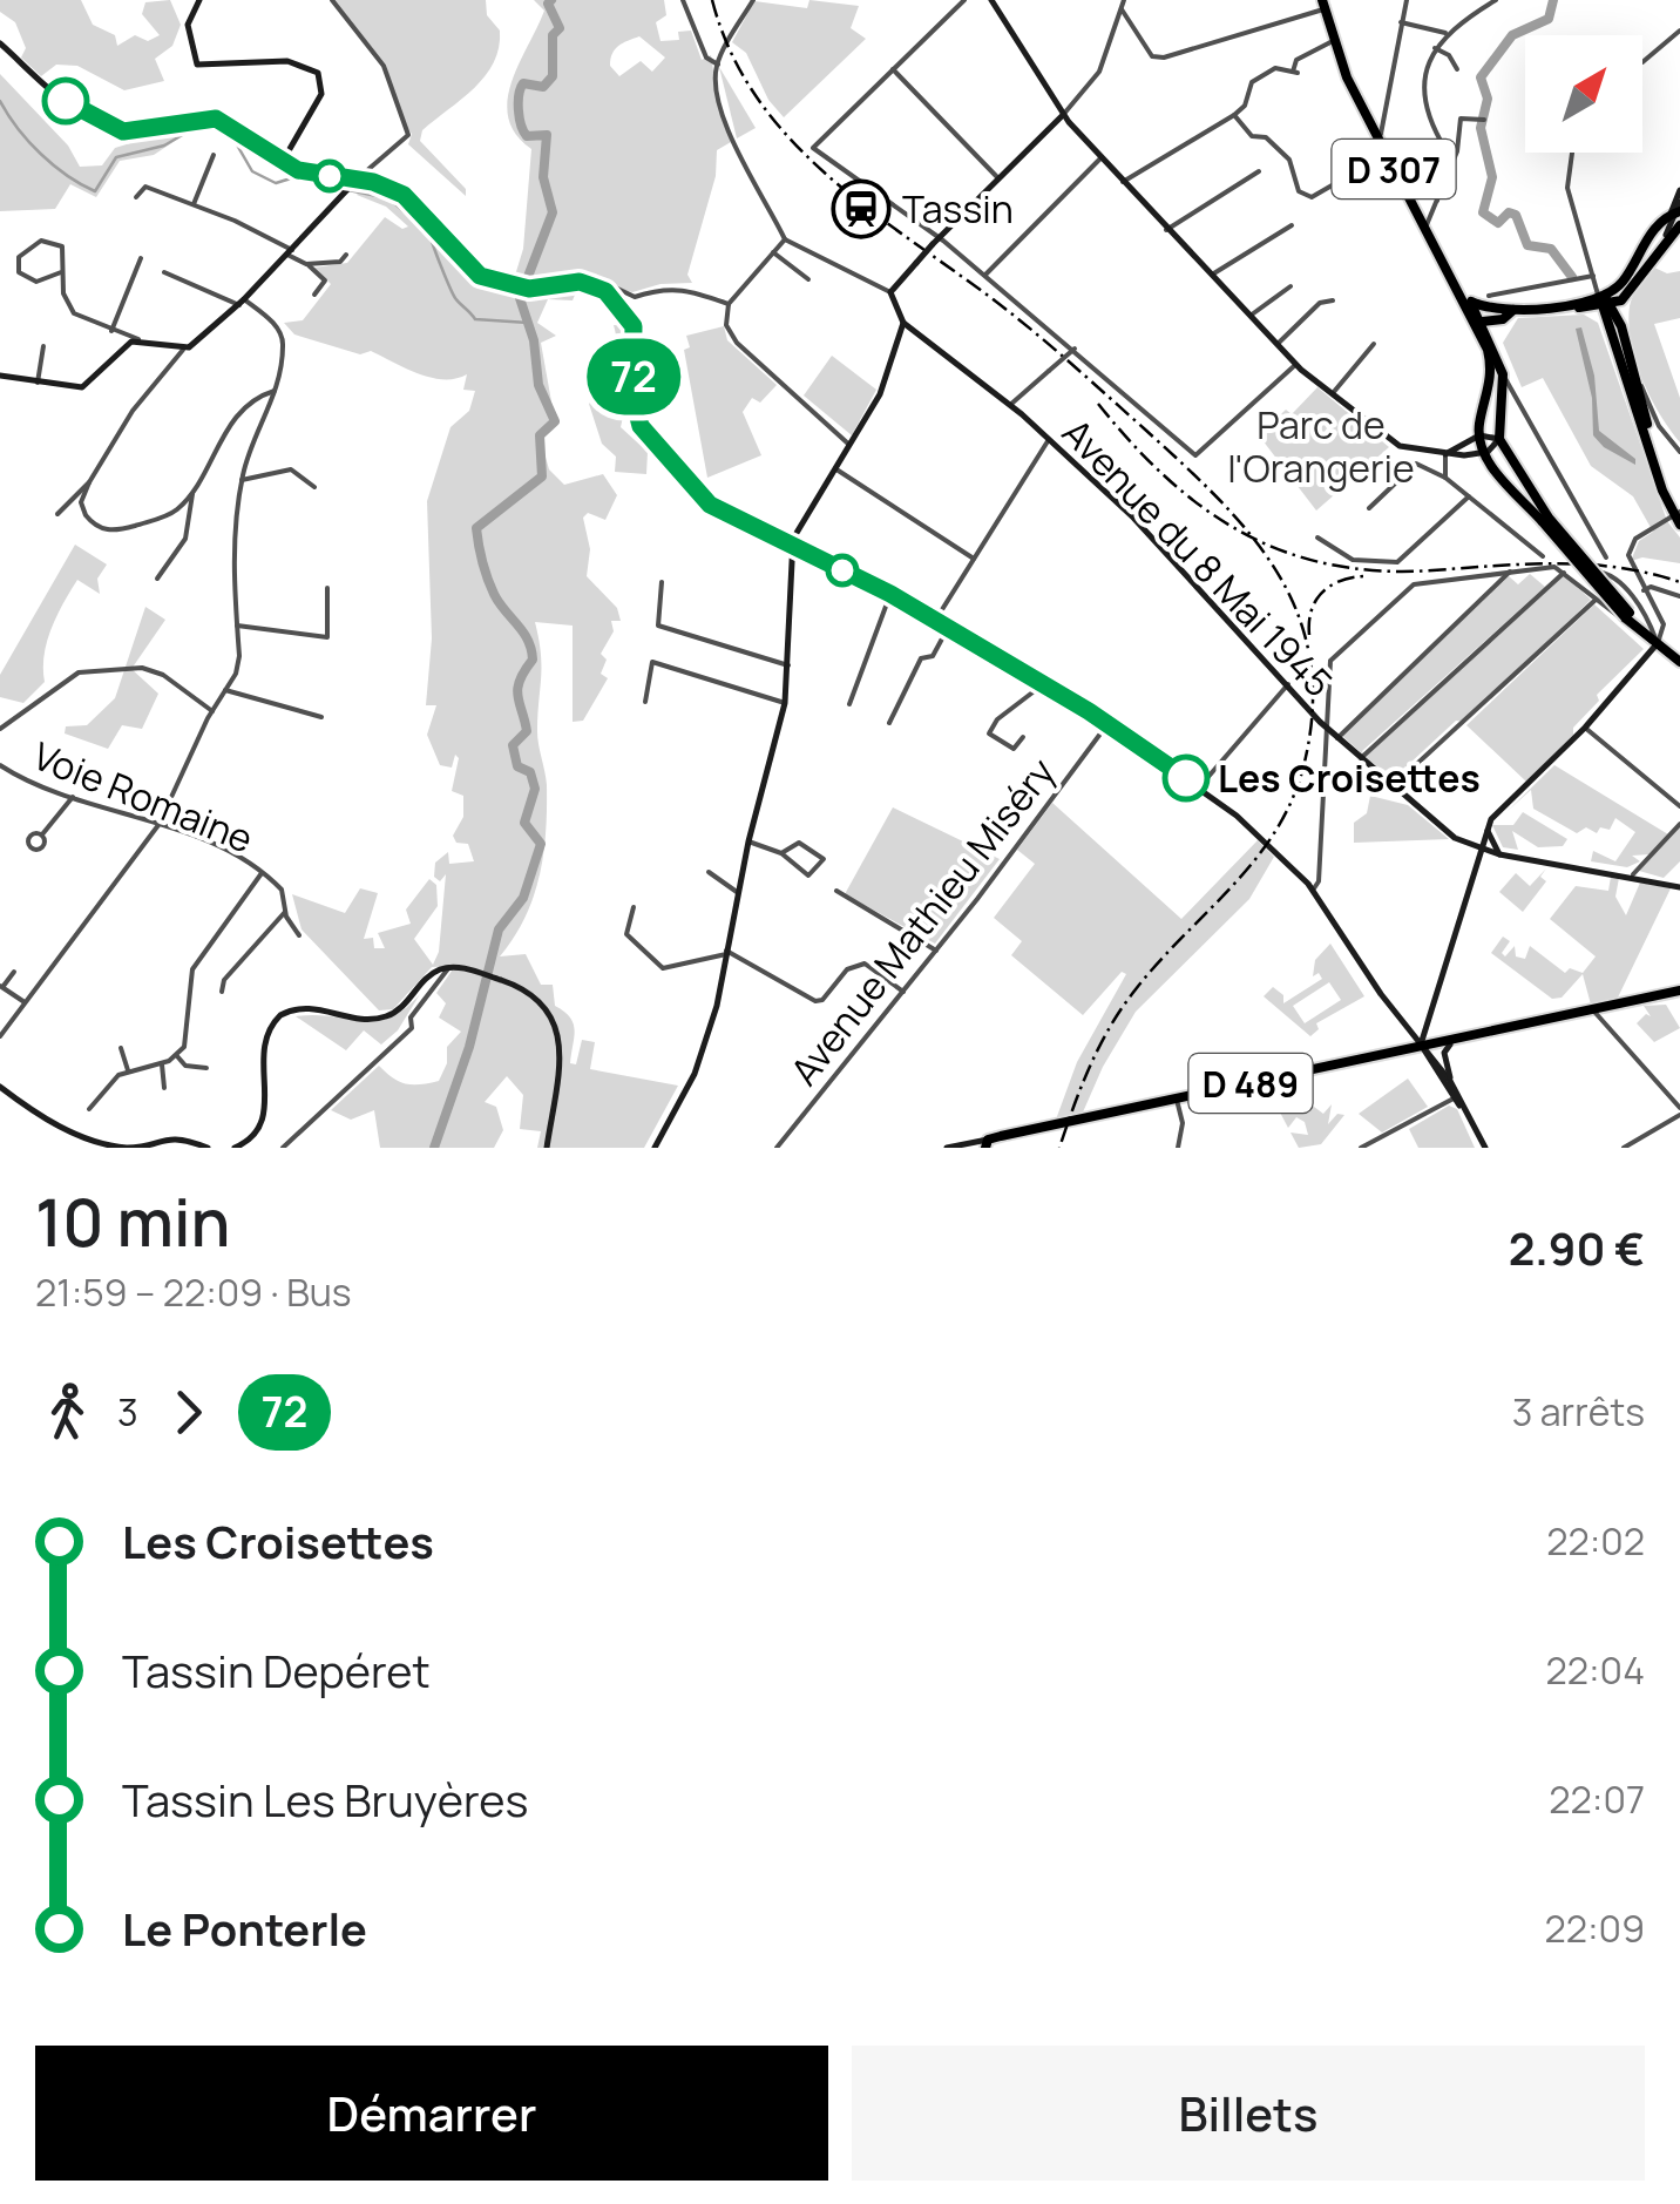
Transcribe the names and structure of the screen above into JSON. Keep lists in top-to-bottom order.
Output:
{
  "streets": {
    "main road": ["D 307", "Avenue du 8 Mai 1945", "D 489"],
    "street": ["Voie Romaine", "Avenue Mathieu Miséry"]
  },
  "parks": ["Parc de l'Orangerie"],
  "places": {
    "station": ["Tassin"],
    "other": ["Les Croisettes"]
  },
  "lines": ["bus line 72"],
  "north": "top right",
  "page": {
    "on_map": "72",
    "heading": ["10 min", "21:59 – 22:09 · Bus", "2.90 €"],
    "legs": ["3", "72", "3 arrêts"],
    "list": [
      {
        "name": "Les Croisettes",
        "value": "22:02"
      },
      {
        "name": "Tassin Depéret",
        "value": "22:04"
      },
      {
        "name": "Tassin Les Bruyères",
        "value": "22:07"
      },
      {
        "name": "Le Ponterle",
        "value": "22:09"
      }
    ],
    "buttons": ["Démarrer", "Billets"]
  }
}
